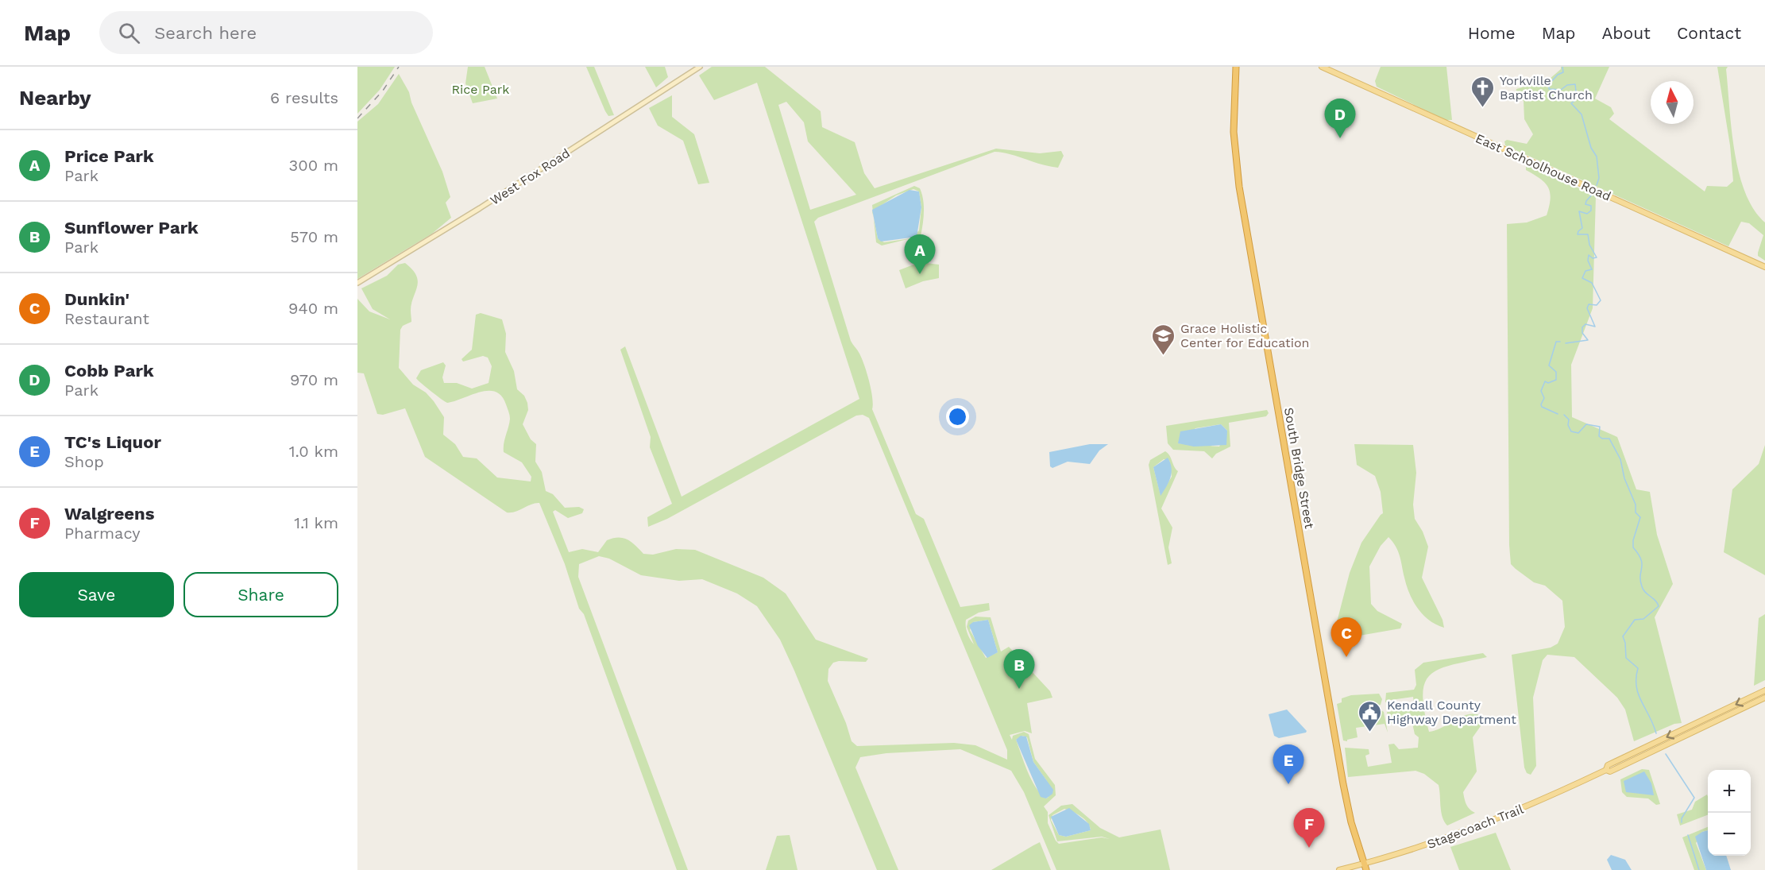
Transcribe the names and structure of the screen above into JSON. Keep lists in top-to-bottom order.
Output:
{
  "streets": {
    "highway": ["South Bridge Street"],
    "main road": ["East Schoolhouse Road", "Stagecoach Trail"],
    "street": ["West Fox Road"]
  },
  "crossings": [
    ["South Bridge Street", "Stagecoach Trail"]
  ],
  "parks": ["Rice Park"],
  "places": {
    "church": ["Yorkville Baptist Church"],
    "school or university": ["Grace Holistic Center for Education"],
    "public building": ["Kendall County Highway Department"]
  },
  "north": "top",
  "page": {
    "header": "Map",
    "search": "Search here",
    "nav": [
      "Home",
      "Map",
      "About",
      "Contact"
    ],
    "heading": ["Nearby", "6 results"],
    "pins": [
      "D",
      "A",
      "C",
      "B",
      "E",
      "F"
    ],
    "list": [
      {
        "mark": "A",
        "name": "Price Park",
        "note": "Park",
        "value": "300 m"
      },
      {
        "mark": "B",
        "name": "Sunflower Park",
        "note": "Park",
        "value": "570 m"
      },
      {
        "mark": "C",
        "name": "Dunkin'",
        "note": "Restaurant",
        "value": "940 m"
      },
      {
        "mark": "D",
        "name": "Cobb Park",
        "note": "Park",
        "value": "970 m"
      },
      {
        "mark": "E",
        "name": "TC's Liquor",
        "note": "Shop",
        "value": "1.0 km"
      },
      {
        "mark": "F",
        "name": "Walgreens",
        "note": "Pharmacy",
        "value": "1.1 km"
      }
    ],
    "buttons": ["Save", "Share"],
    "map_buttons": ["+", "−"]
  }
}
